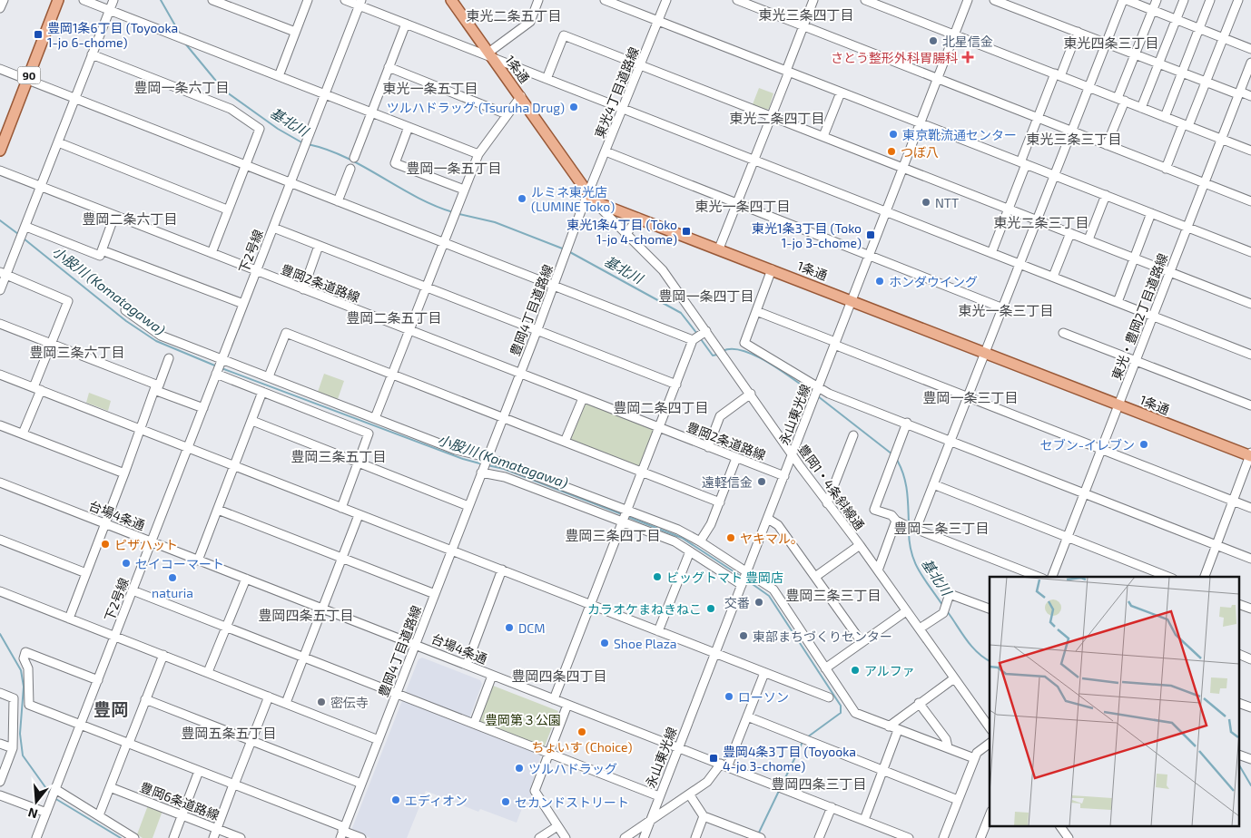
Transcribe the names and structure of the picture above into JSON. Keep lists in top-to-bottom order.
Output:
{
  "streets": {
    "main road": ["1条通", "90"],
    "street": [
      "東光4丁目道路線",
      "下2号線",
      "豊岡2条道路線",
      "豊岡4丁目道路線",
      "東光・豊岡2丁目道路線",
      "永山東光線",
      "豊岡1・4条斜線通",
      "台場4条通",
      "豊岡6条道路線"
    ]
  },
  "crossings": [
    ["1条通", "東光4丁目道路線"],
    ["1条通", "豊岡4丁目道路線"],
    ["1条通", "東光・豊岡2丁目道路線"],
    ["1条通", "永山東光線"],
    ["1条通", "豊岡1・4条斜線通"],
    ["東光4丁目道路線", "豊岡4丁目道路線"],
    ["東光4丁目道路線", "豊岡1・4条斜線通"],
    ["下2号線", "豊岡2条道路線"],
    ["下2号線", "台場4条通"],
    ["豊岡2条道路線", "豊岡4丁目道路線"],
    ["豊岡2条道路線", "永山東光線"],
    ["豊岡4丁目道路線", "豊岡1・4条斜線通"],
    ["豊岡4丁目道路線", "台場4条通"],
    ["永山東光線", "豊岡1・4条斜線通"],
    ["永山東光線", "台場4条通"]
  ],
  "districts": [
    "東光三条四丁目",
    "東光二条五丁目",
    "東光四条三丁目",
    "豊岡一条六丁目",
    "東光一条五丁目",
    "東光二条四丁目",
    "東光三条三丁目",
    "豊岡一条五丁目",
    "東光一条四丁目",
    "豊岡二条六丁目",
    "東光二条三丁目",
    "豊岡一条四丁目",
    "東光一条三丁目",
    "豊岡二条五丁目",
    "豊岡三条六丁目",
    "豊岡一条三丁目",
    "豊岡二条四丁目",
    "豊岡三条五丁目",
    "豊岡二条三丁目",
    "豊岡三条四丁目",
    "豊岡三条三丁目",
    "豊岡四条五丁目",
    "豊岡四条四丁目",
    "豊岡",
    "豊岡五条五丁目",
    "豊岡四条三丁目"
  ],
  "water": ["基北川", "小股川 (Komatagawa)"],
  "parks": ["豊岡第３公園"],
  "places": {
    "transit": [
      "豊岡1条6丁目 (Toyooka 1-jo 6-chome)",
      "東光1条4丁目 (Toko 1-jo 4-chome)",
      "東光1条3丁目 (Toko 1-jo 3-chome)",
      "豊岡4条3丁目 (Toyooka 4-jo 3-chome)"
    ],
    "other": [
      "北星信金",
      "ツルハドラッグ (Tsuruha Drug)",
      "東京靴流通センター",
      "つぼ八",
      "ルミネ東光店 (LUMINE Toko)",
      "NTT",
      "ホンダウイング",
      "セブン-イレブン",
      "遠軽信金",
      "ヤキマル。",
      "ピザハット",
      "セイコーマート",
      "ビッグトマト 豊岡店",
      "naturia",
      "交番",
      "カラオケまねきねこ",
      "DCM",
      "東部まちづくりセンター",
      "Shoe Plaza",
      "アルファ",
      "ローソン",
      "密伝寺",
      "ちょいす (Choice)",
      "ツルハドラッグ",
      "エディオン",
      "セカンドストリート"
    ],
    "health": ["さとう整形外科胃腸科"]
  },
  "north": "bottom"
}
